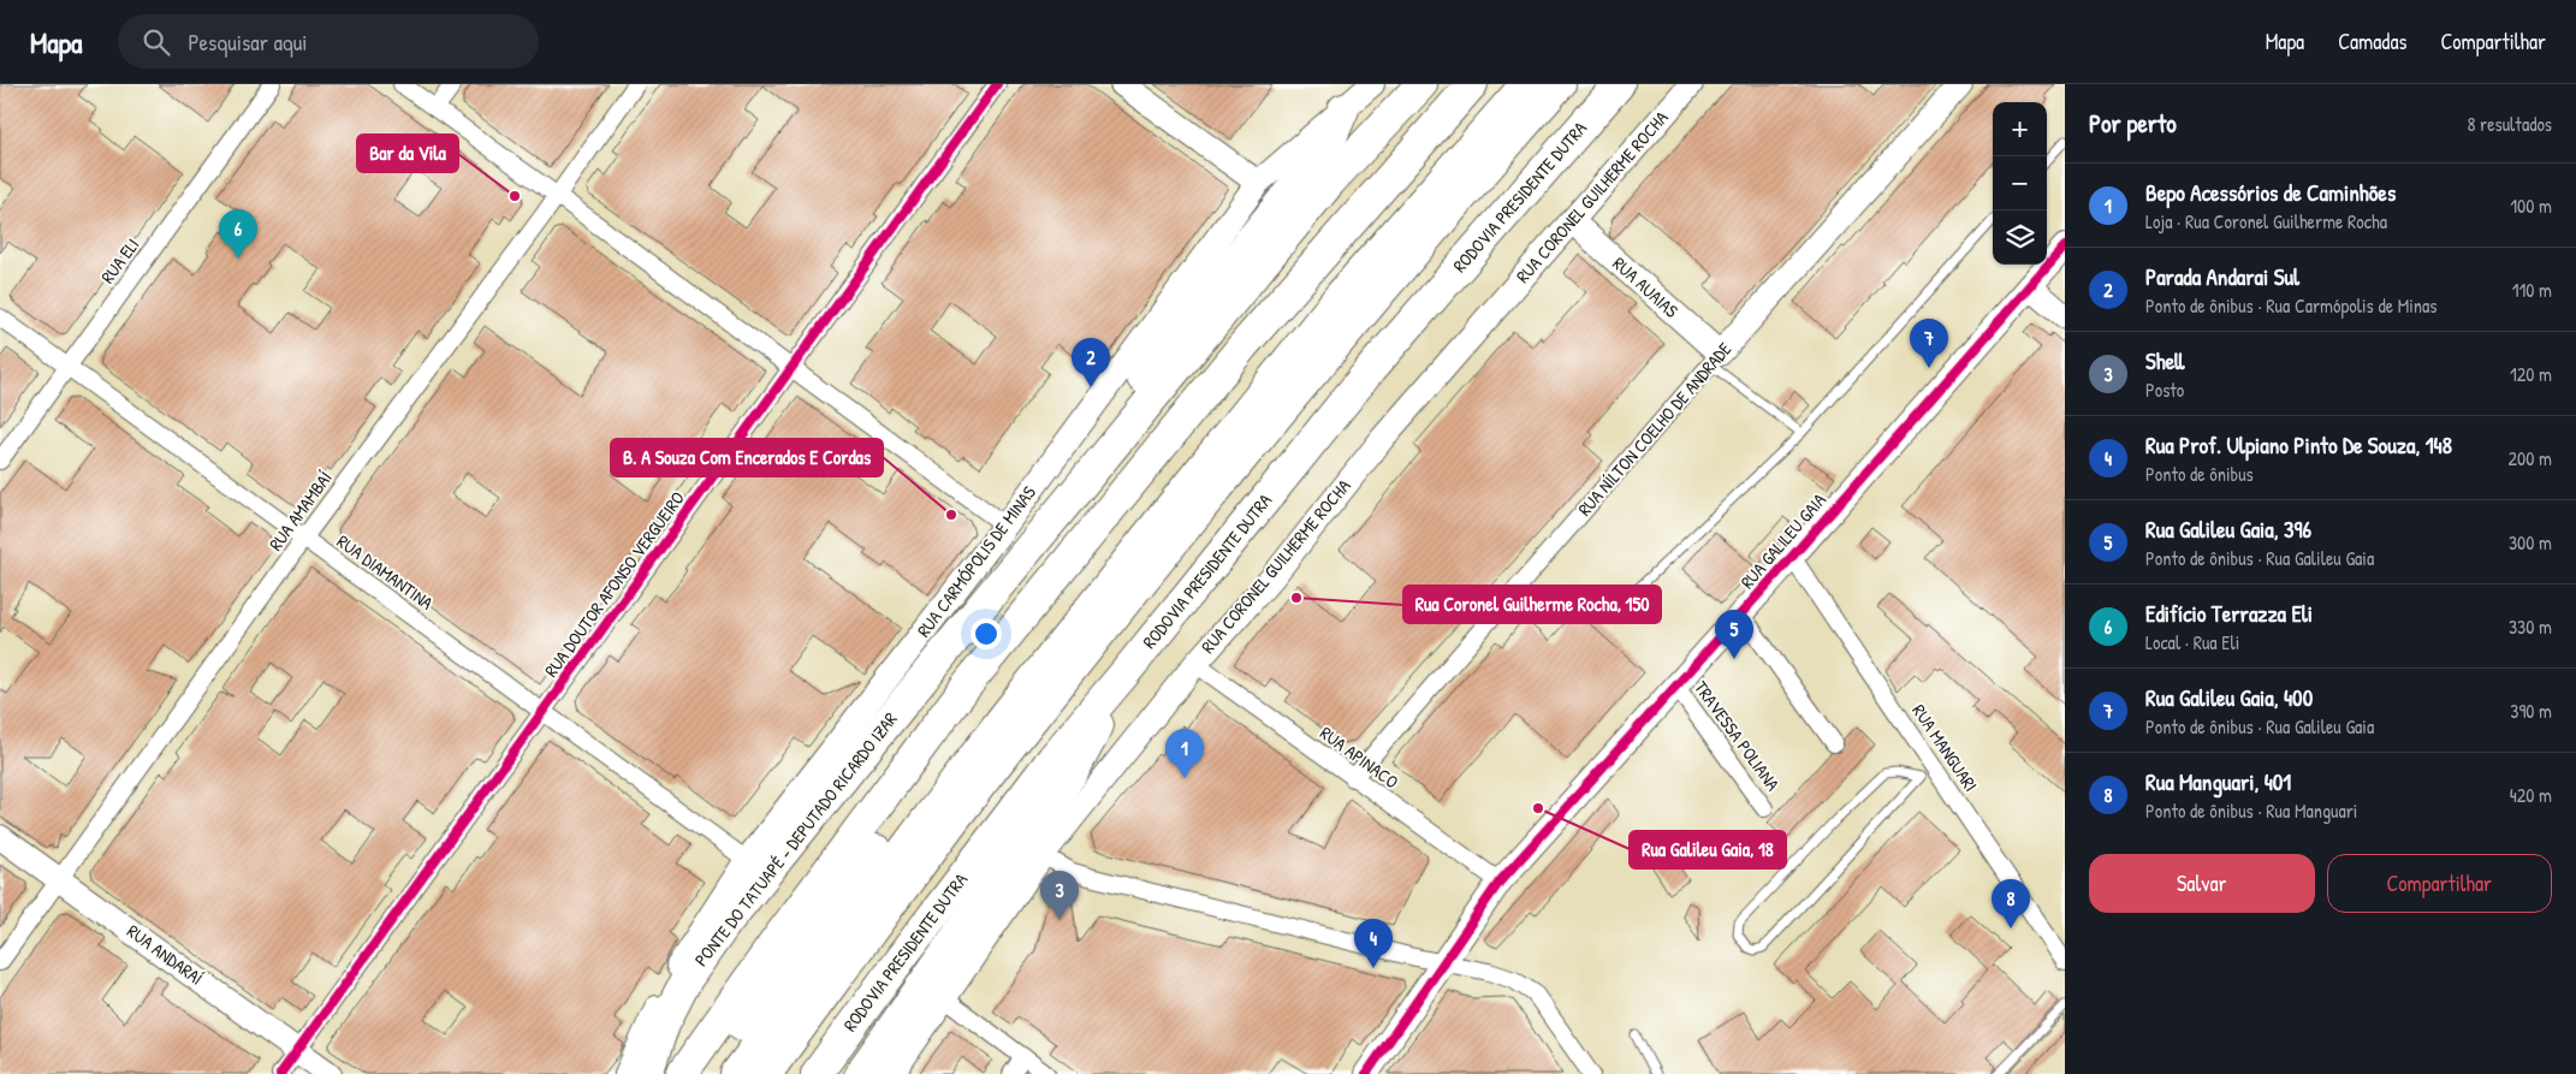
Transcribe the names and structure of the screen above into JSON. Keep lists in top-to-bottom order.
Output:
{
  "streets": {
    "highway": ["RODOVIA PRESIDENTE DUTRA", "PONTE DO TATUAPÉ - DEPUTADO RICARDO IZAR"],
    "main road": [
      "RUA CORONEL GUILHERME ROCHA",
      "RUA AUAIAS",
      "RUA NÍLTON COELHO DE ANDRADE",
      "RUA GALILEU GAIA",
      "RUA CARMÓPOLIS DE MINAS",
      "RUA ANDARAÍ"
    ],
    "street": [
      "RUA ELI",
      "RUA AMAMBAÍ",
      "RUA DIAMANTINA",
      "RUA DOUTOR AFONSO VERGUEIRO",
      "TRAVESSA POLIANA",
      "RUA MANGUARI",
      "RUA APINACO"
    ]
  },
  "crossings": [
    ["RUA CORONEL GUILHERME ROCHA", "RUA AUAIAS"],
    ["RUA CORONEL GUILHERME ROCHA", "RUA APINACO"],
    ["RUA ELI", "RUA DIAMANTINA"],
    ["RUA AUAIAS", "RUA NÍLTON COELHO DE ANDRADE"],
    ["RUA NÍLTON COELHO DE ANDRADE", "RUA APINACO"],
    ["RUA AMAMBAÍ", "RUA DIAMANTINA"],
    ["RUA AMAMBAÍ", "RUA ANDARAÍ"],
    ["RUA GALILEU GAIA", "TRAVESSA POLIANA"],
    ["RUA GALILEU GAIA", "RUA MANGUARI"],
    ["RUA GALILEU GAIA", "RUA APINACO"],
    ["RUA CARMÓPOLIS DE MINAS", "RUA DIAMANTINA"],
    ["RUA DIAMANTINA", "RUA DOUTOR AFONSO VERGUEIRO"],
    ["RUA DOUTOR AFONSO VERGUEIRO", "RUA ANDARAÍ"]
  ],
  "places": [
    "Bar da Vila",
    "B. A Souza Com Encerados E Cordas",
    "Rua Coronel Guilherme Rocha, 150",
    "Rua Galileu Gaia, 18"
  ],
  "page": {
    "header": "Mapa",
    "search": "Pesquisar aqui",
    "nav": ["Mapa", "Camadas", "Compartilhar"],
    "heading": ["Por perto", "8 resultados"],
    "map_buttons": ["+", "−"],
    "list": [
      {
        "mark": "1",
        "name": "Bepo Acessórios de Caminhões",
        "note": "Loja · Rua Coronel Guilherme Rocha",
        "value": "100 m"
      },
      {
        "mark": "2",
        "name": "Parada Andarai Sul",
        "note": "Ponto de ônibus · Rua Carmópolis de Minas",
        "value": "110 m"
      },
      {
        "mark": "3",
        "name": "Shell",
        "note": "Posto",
        "value": "120 m"
      },
      {
        "mark": "4",
        "name": "Rua Prof. Ulpiano Pinto De Souza, 148",
        "note": "Ponto de ônibus",
        "value": "200 m"
      },
      {
        "mark": "5",
        "name": "Rua Galileu Gaia, 396",
        "note": "Ponto de ônibus · Rua Galileu Gaia",
        "value": "300 m"
      },
      {
        "mark": "6",
        "name": "Edifício Terrazza Eli",
        "note": "Local · Rua Eli",
        "value": "330 m"
      },
      {
        "mark": "7",
        "name": "Rua Galileu Gaia, 400",
        "note": "Ponto de ônibus · Rua Galileu Gaia",
        "value": "390 m"
      },
      {
        "mark": "8",
        "name": "Rua Manguari, 401",
        "note": "Ponto de ônibus · Rua Manguari",
        "value": "420 m"
      }
    ],
    "pins": [
      "6",
      "7",
      "2",
      "5",
      "1",
      "3",
      "8",
      "4"
    ],
    "buttons": ["Salvar", "Compartilhar"]
  }
}
